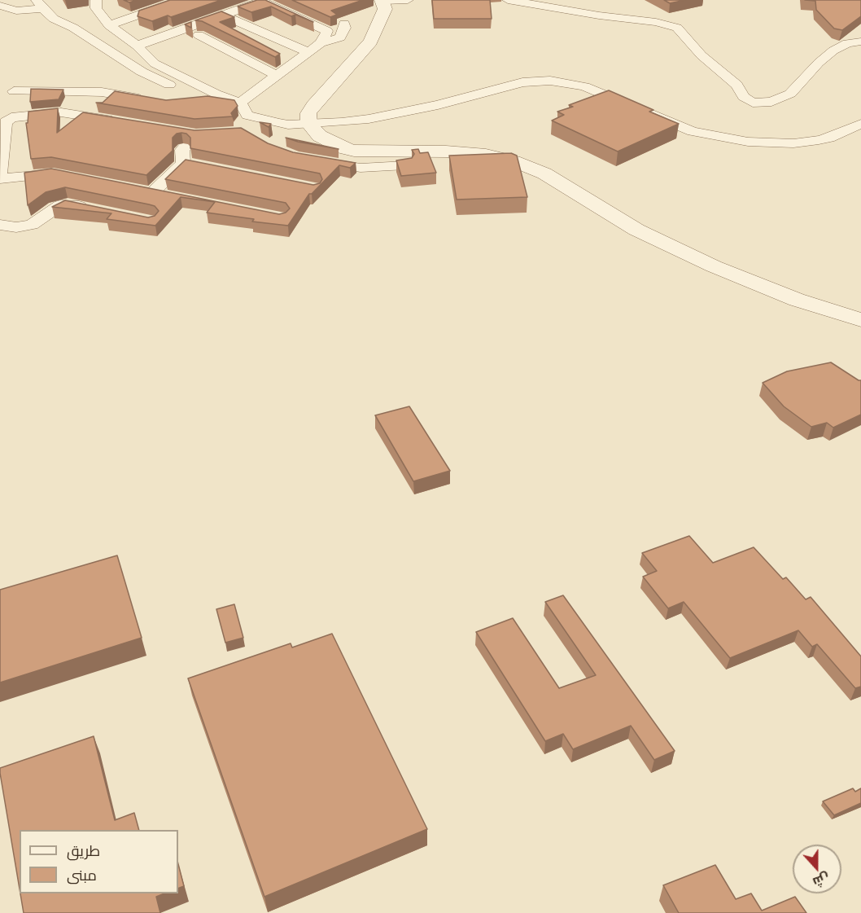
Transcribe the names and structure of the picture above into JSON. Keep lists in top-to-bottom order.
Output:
{
  "legend": ["طريق", "مبنى"],
  "north": "bottom"
}
